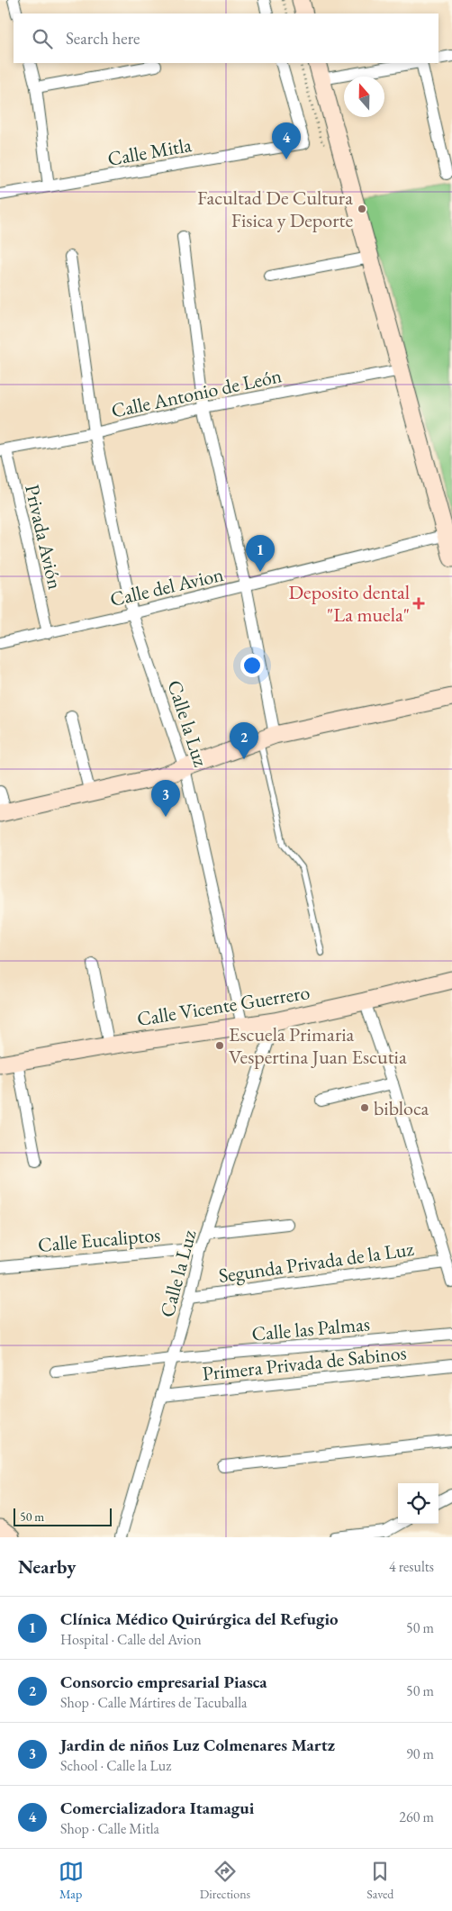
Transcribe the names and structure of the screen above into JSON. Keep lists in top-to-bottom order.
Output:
{
  "streets": {
    "street": [
      "Calle Mitla",
      "Calle Antonio de León",
      "Privada Avión",
      "Calle del Avion",
      "Calle la Luz",
      "Calle Vicente Guerrero",
      "Calle Eucaliptos",
      "Segunda Privada de la Luz",
      "Calle las Palmas",
      "Primera Privada de Sabinos"
    ]
  },
  "crossings": [
    ["Calle Antonio de León", "Privada Avión"],
    ["Calle Antonio de León", "Calle la Luz"],
    ["Privada Avión", "Calle del Avion"],
    ["Calle del Avion", "Calle la Luz"],
    ["Calle la Luz", "Calle Vicente Guerrero"],
    ["Calle la Luz", "Calle Eucaliptos"],
    ["Calle la Luz", "Segunda Privada de la Luz"],
    ["Calle la Luz", "Calle las Palmas"],
    ["Calle la Luz", "Primera Privada de Sabinos"]
  ],
  "places": {
    "other": ["Facultad De Cultura Fisica y Deporte", "Escuela Primaria Vespertina Juan Escutia", "bibloca"],
    "health": ["Deposito dental \"La muela\""]
  },
  "scale_bar": "50 m",
  "north": "top",
  "page": {
    "search": "Search here",
    "pins": [
      "4",
      "1",
      "2",
      "3"
    ],
    "scale": "50 m",
    "heading": ["Nearby", "4 results"],
    "list": [
      {
        "mark": "1",
        "name": "Clínica Médico Quirúrgica del Refugio",
        "note": "Hospital · Calle del Avion",
        "value": "50 m"
      },
      {
        "mark": "2",
        "name": "Consorcio empresarial Piasca",
        "note": "Shop · Calle Mártires de Tacuballa",
        "value": "50 m"
      },
      {
        "mark": "3",
        "name": "Jardin de niños Luz Colmenares Martz",
        "note": "School · Calle la Luz",
        "value": "90 m"
      },
      {
        "mark": "4",
        "name": "Comercializadora Itamagui",
        "note": "Shop · Calle Mitla",
        "value": "260 m"
      }
    ],
    "nav": ["Map", "Directions", "Saved"]
  }
}
